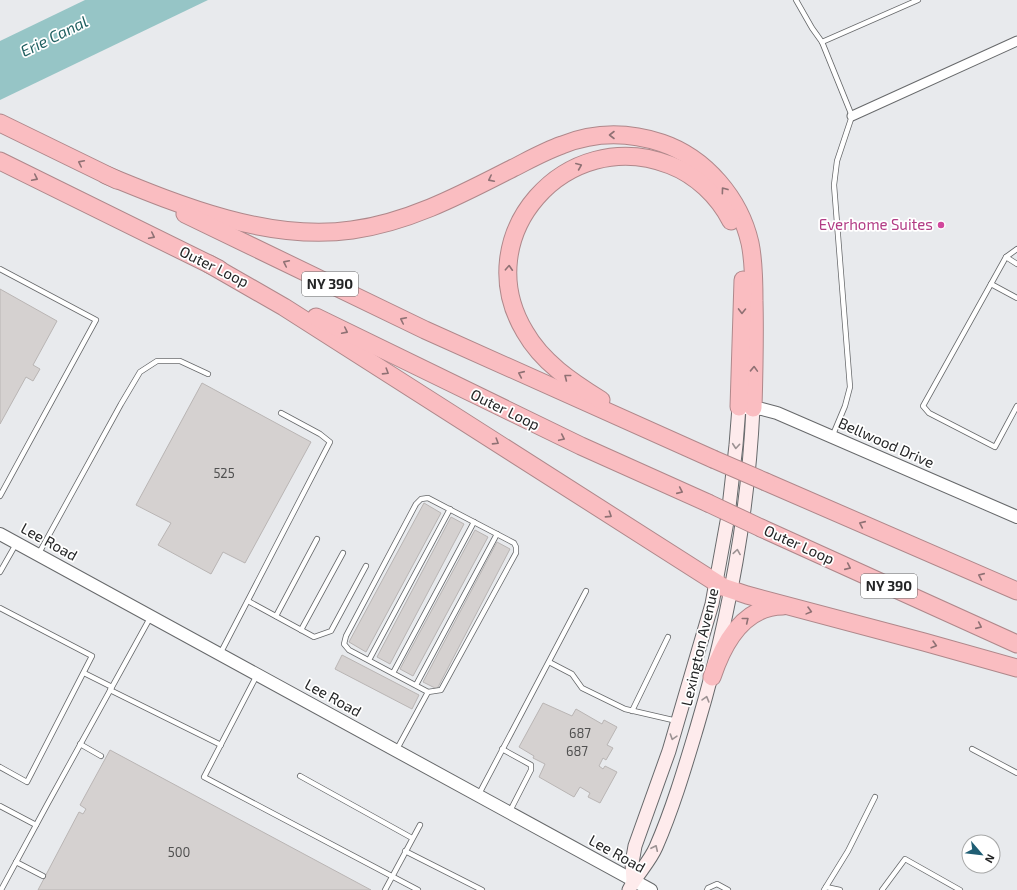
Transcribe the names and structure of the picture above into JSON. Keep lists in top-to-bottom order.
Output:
{
  "streets": {
    "highway": ["Outer Loop", "NY 390"],
    "main road": ["Lexington Avenue"],
    "street": ["Bellwood Drive", "Lee Road"]
  },
  "crossings": [
    ["Bellwood Drive", "Lexington Avenue"],
    ["Lee Road", "Lexington Avenue"]
  ],
  "water": ["Erie Canal"],
  "places": ["Everhome Suites"],
  "house_numbers": [
    "525",
    "687",
    "687",
    "500"
  ],
  "north": "bottom right"
}
